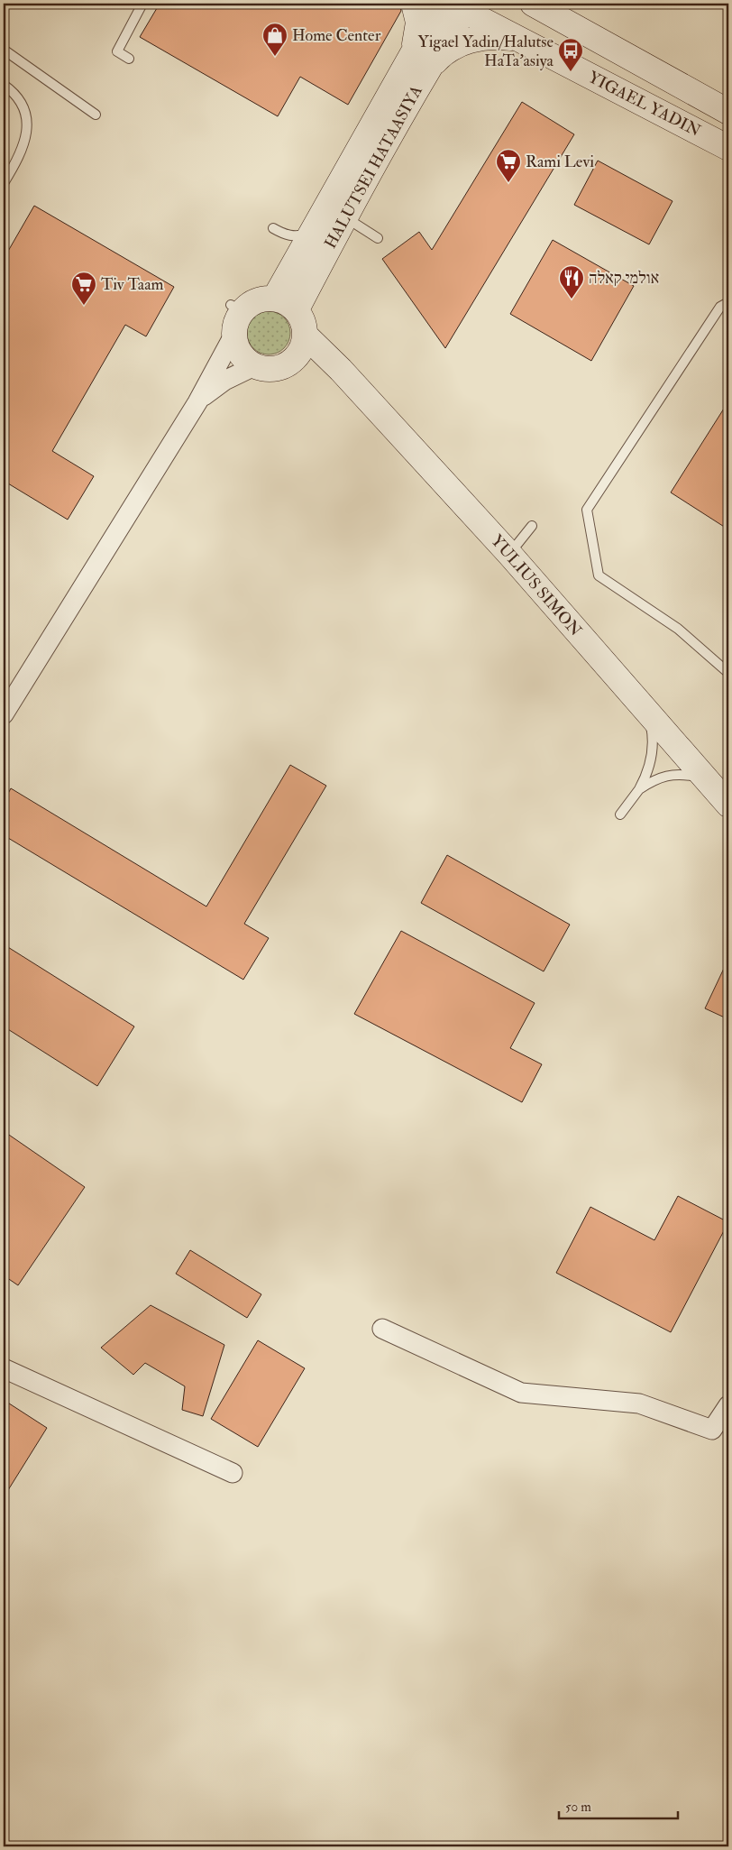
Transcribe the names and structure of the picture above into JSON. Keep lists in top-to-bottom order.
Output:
{
  "streets": {
    "street": ["YIGAEL YADIN", "HALUTSEI HATAASIYA", "YULIUS SIMON"]
  },
  "crossings": [
    ["YIGAEL YADIN", "HALUTSEI HATAASIYA"],
    ["HALUTSEI HATAASIYA", "YULIUS SIMON"]
  ],
  "places": {
    "shop": ["Home Center"],
    "bus stop": ["Yigael Yadin/Halutse HaTa'asiya"],
    "supermarket": ["Rami Levi", "Tiv Taam"],
    "restaurant": ["אולמי קאלה"]
  },
  "scale_bar": "50 m"
}
